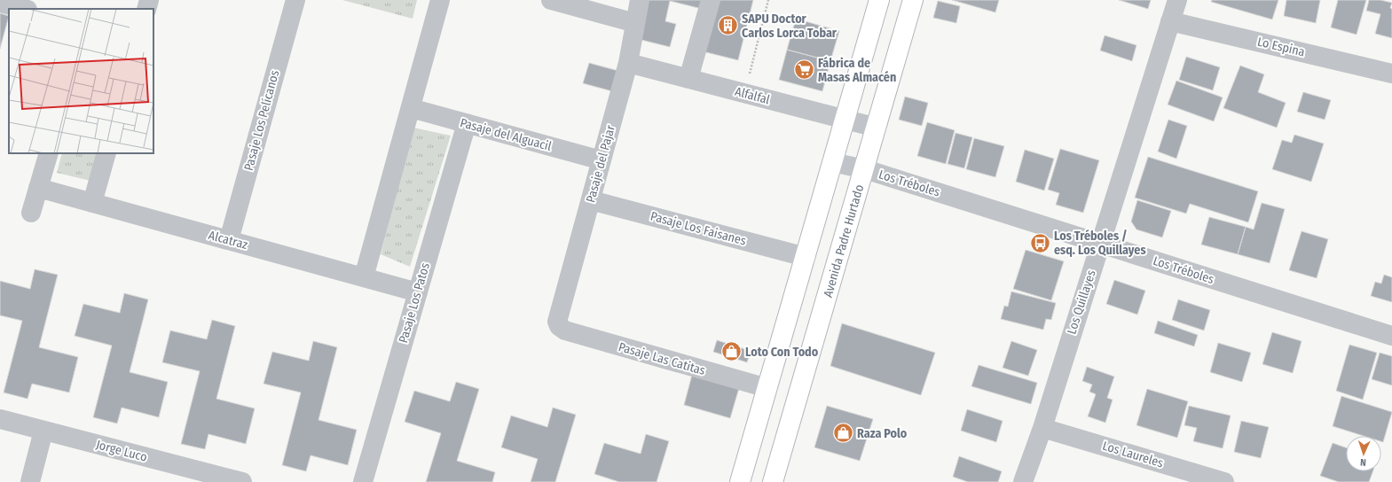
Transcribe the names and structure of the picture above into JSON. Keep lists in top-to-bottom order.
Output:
{
  "streets": {
    "main road": ["Avenida Padre Hurtado"],
    "street": [
      "Lo Espina",
      "Alfalfal",
      "Pasaje Los Pelícanos",
      "Pasaje del Alguacil",
      "Pasaje del Pajar",
      "Los Tréboles",
      "Pasaje Los Faisanes",
      "Alcatraz",
      "Los Quillayes",
      "Pasaje Los Patos",
      "Pasaje Las Catitas",
      "Jorge Luco",
      "Los Laureles"
    ]
  },
  "crossings": [
    ["Lo Espina", "Los Quillayes"],
    ["Alfalfal", "Pasaje del Pajar"],
    ["Alfalfal", "Avenida Padre Hurtado"],
    ["Pasaje Los Pelícanos", "Alcatraz"],
    ["Pasaje del Alguacil", "Pasaje del Pajar"],
    ["Pasaje del Alguacil", "Pasaje Los Patos"],
    ["Pasaje del Pajar", "Pasaje Los Faisanes"],
    ["Pasaje del Pajar", "Pasaje Las Catitas"],
    ["Los Tréboles", "Avenida Padre Hurtado"],
    ["Los Tréboles", "Los Quillayes"],
    ["Alcatraz", "Pasaje Los Patos"],
    ["Los Quillayes", "Los Laureles"]
  ],
  "places": {
    "building": ["SAPU Doctor Carlos Lorca Tobar"],
    "supermarket": ["Fábrica de Masas Almacén"],
    "bus stop": ["Los Tréboles / esq. Los Quillayes"],
    "shop": ["Loto Con Todo", "Raza Polo"]
  },
  "north": "bottom"
}
